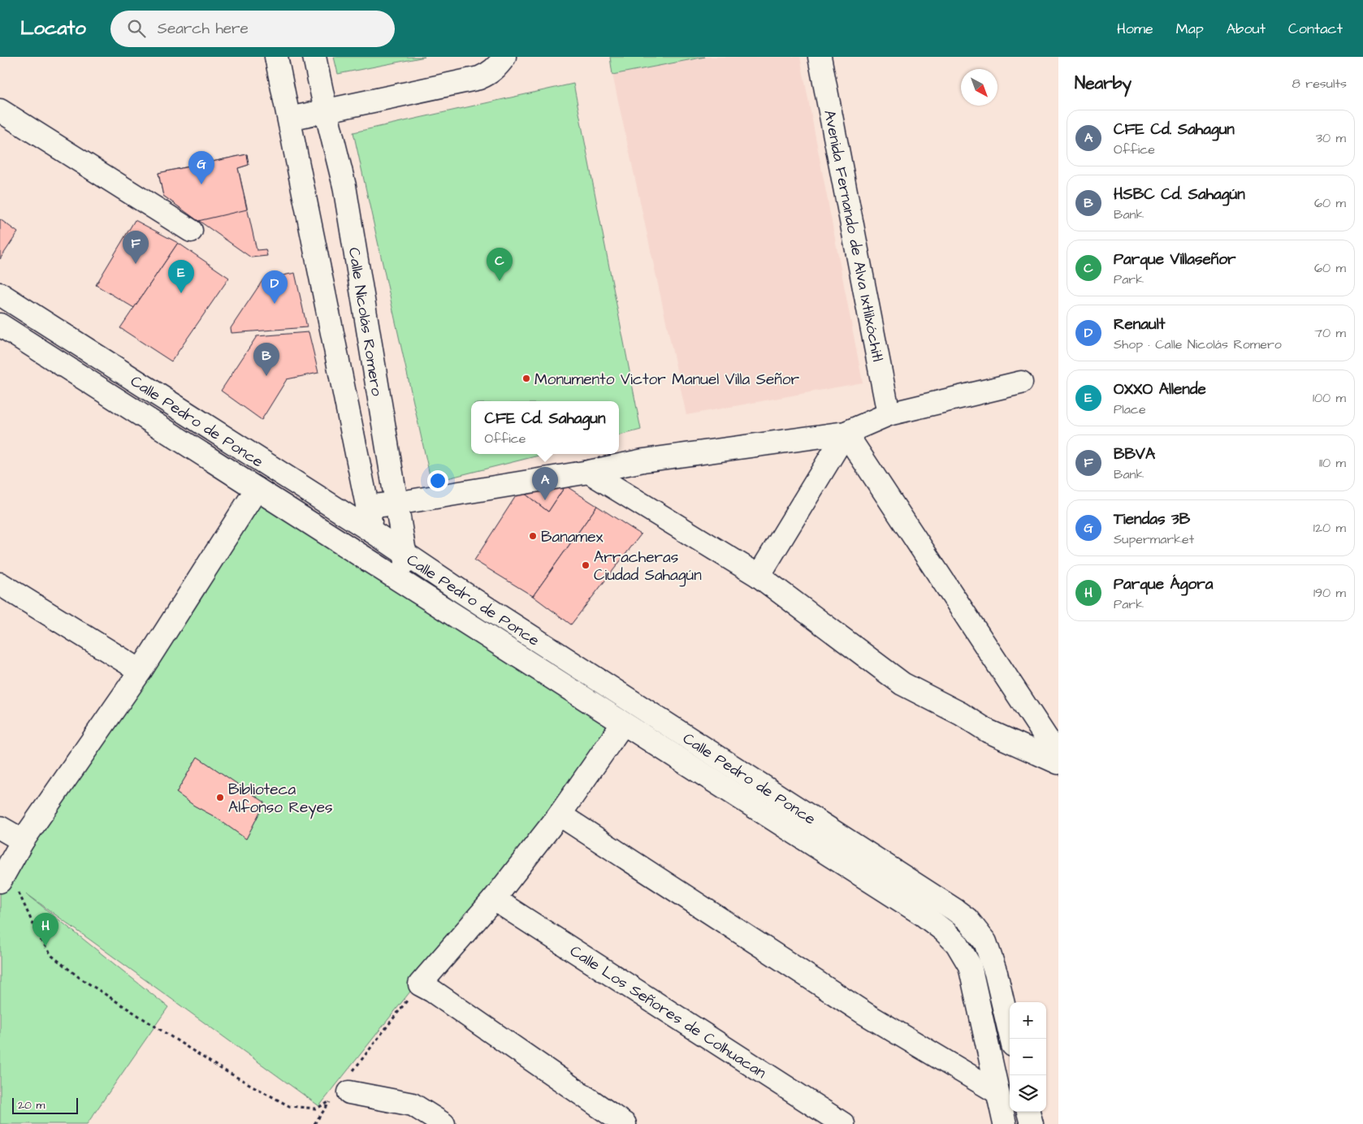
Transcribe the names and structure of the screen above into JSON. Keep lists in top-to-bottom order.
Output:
{
  "streets": {
    "street": [
      "Avenida Fernando de Alva Ixtlilxóchitl",
      "Calle Nicolás Romero",
      "Calle Pedro de Ponce",
      "Calle Los Señores de Colhuacan"
    ]
  },
  "crossings": [
    ["Calle Nicolás Romero", "Calle Pedro de Ponce"]
  ],
  "places": [
    "Monumento Victor Manuel Villa Señor",
    "Banamex",
    "Arracheras Ciudad Sahagún",
    "Biblioteca Alfonso Reyes"
  ],
  "scale_bar": "20 m",
  "north": "bottom right",
  "page": {
    "header": "Locato",
    "search": "Search here",
    "nav": [
      "Home",
      "Map",
      "About",
      "Contact"
    ],
    "heading": ["Nearby", "8 results"],
    "list": [
      {
        "mark": "A",
        "name": "CFE Cd. Sahagun",
        "note": "Office",
        "value": "30 m"
      },
      {
        "mark": "B",
        "name": "HSBC Cd. Sahagún",
        "note": "Bank",
        "value": "60 m"
      },
      {
        "mark": "C",
        "name": "Parque Villaseñor",
        "note": "Park",
        "value": "60 m"
      },
      {
        "mark": "D",
        "name": "Renault",
        "note": "Shop · Calle Nicolás Romero",
        "value": "70 m"
      },
      {
        "mark": "E",
        "name": "OXXO Allende",
        "note": "Place",
        "value": "100 m"
      },
      {
        "mark": "F",
        "name": "BBVA",
        "note": "Bank",
        "value": "110 m"
      },
      {
        "mark": "G",
        "name": "Tiendas 3B",
        "note": "Supermarket",
        "value": "120 m"
      },
      {
        "mark": "H",
        "name": "Parque Ágora",
        "note": "Park",
        "value": "190 m"
      }
    ],
    "pins": [
      "G",
      "F",
      "C",
      "E",
      "D",
      "B",
      "A",
      "H"
    ],
    "popup": ["CFE Cd. Sahagun", "Office"],
    "map_buttons": ["+", "−"],
    "scale": "20 m"
  }
}
